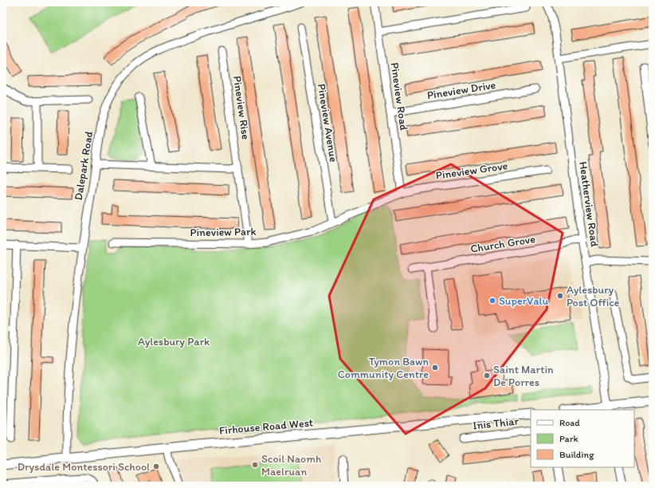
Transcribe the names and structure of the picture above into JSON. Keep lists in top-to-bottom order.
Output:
{
  "streets": {
    "street": [
      "Pineview Drive",
      "Pineview Road",
      "Pineview Rise",
      "Pineview Avenue",
      "Dalepark Road",
      "Pineview Grove",
      "Heatherview Road",
      "Pineview Park",
      "Church Grove",
      "Inis Thiar",
      "Firhouse Road West"
    ]
  },
  "crossings": [
    ["Pineview Drive", "Pineview Road"],
    ["Pineview Road", "Pineview Grove"],
    ["Pineview Road", "Pineview Park"],
    ["Pineview Rise", "Pineview Park"],
    ["Pineview Avenue", "Pineview Park"],
    ["Dalepark Road", "Firhouse Road West"],
    ["Pineview Grove", "Pineview Park"],
    ["Heatherview Road", "Church Grove"]
  ],
  "parks": ["Aylesbury Park"],
  "places": [
    "Aylesbury Post Office",
    "SuperValu",
    "Tymon Bawn Community Centre",
    "Saint Martin De Porres",
    "Scoil Naomh Maelruan",
    "Drysdale Montessori School"
  ],
  "legend": ["Road", "Park", "Building"]
}
